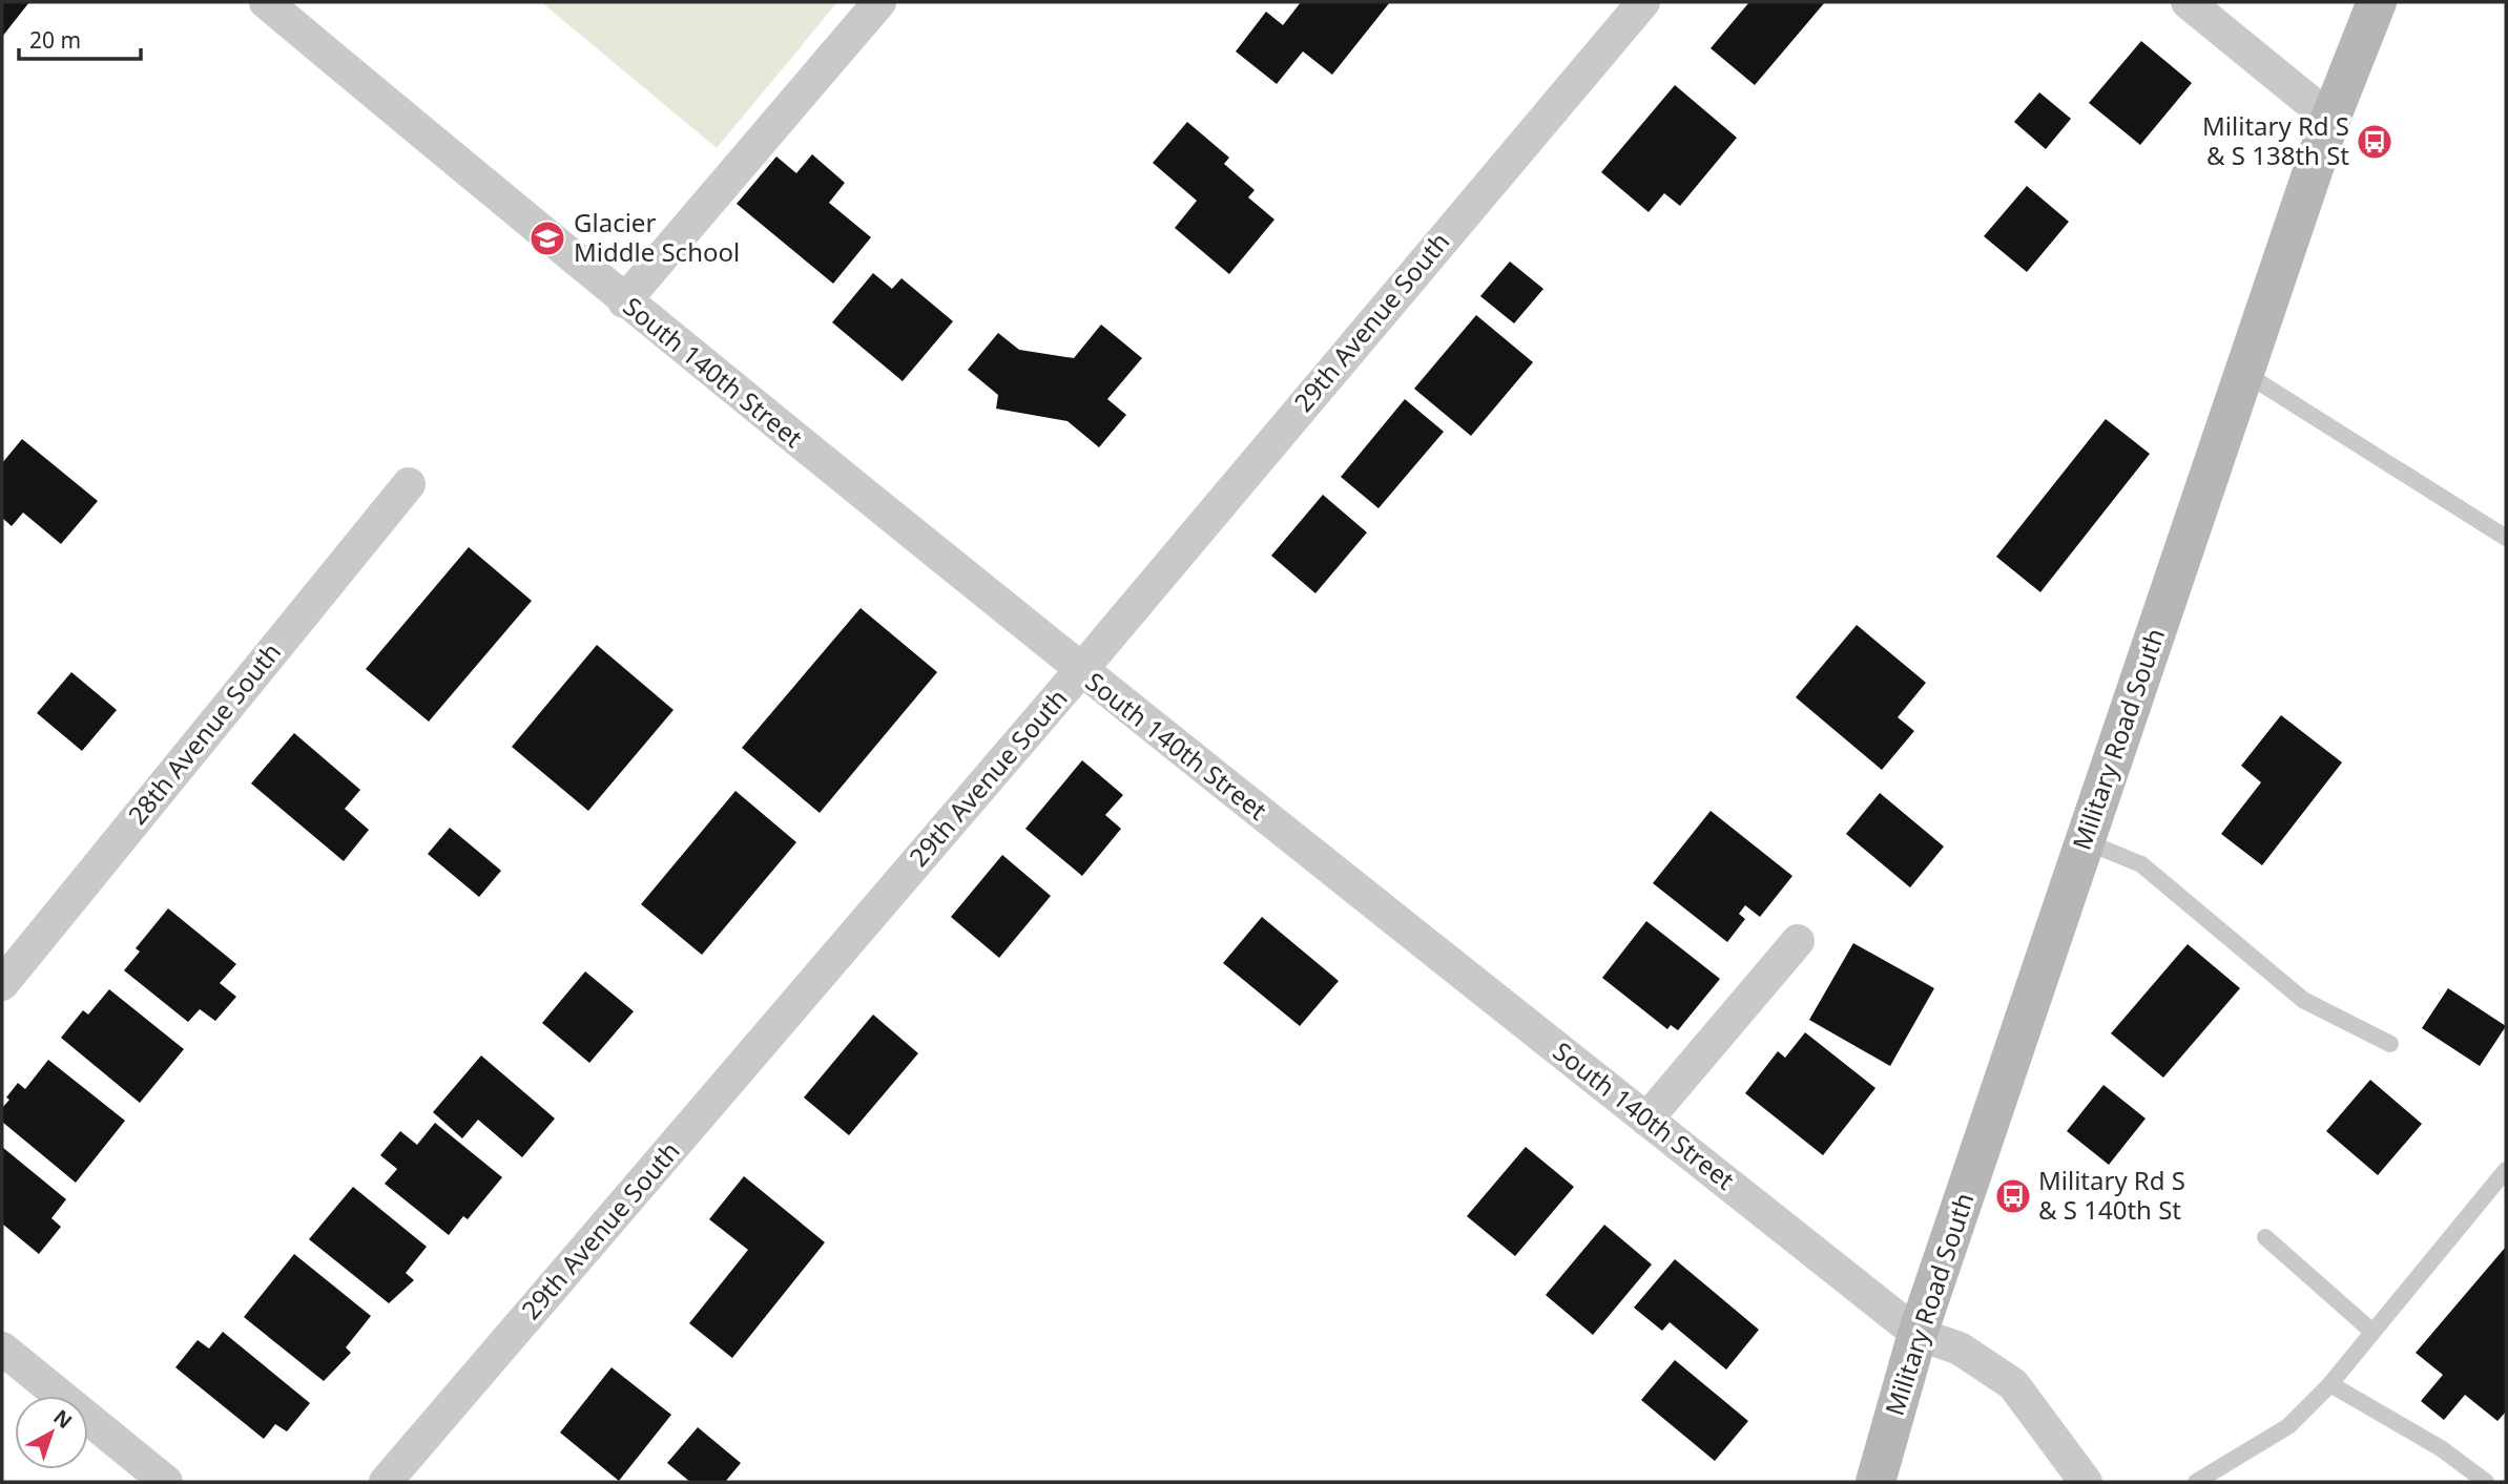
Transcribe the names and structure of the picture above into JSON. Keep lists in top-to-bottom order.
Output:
{
  "streets": {
    "street": [
      "29th Avenue South",
      "South 140th Street",
      "28th Avenue South",
      "Military Road South"
    ]
  },
  "crossings": [
    ["29th Avenue South", "South 140th Street"],
    ["South 140th Street", "Military Road South"]
  ],
  "places": {
    "bus stop": ["Military Rd S & S 138th St", "Military Rd S & S 140th St"],
    "school or university": ["Glacier Middle School"]
  },
  "scale_bar": "20 m",
  "north": "top right"
}
